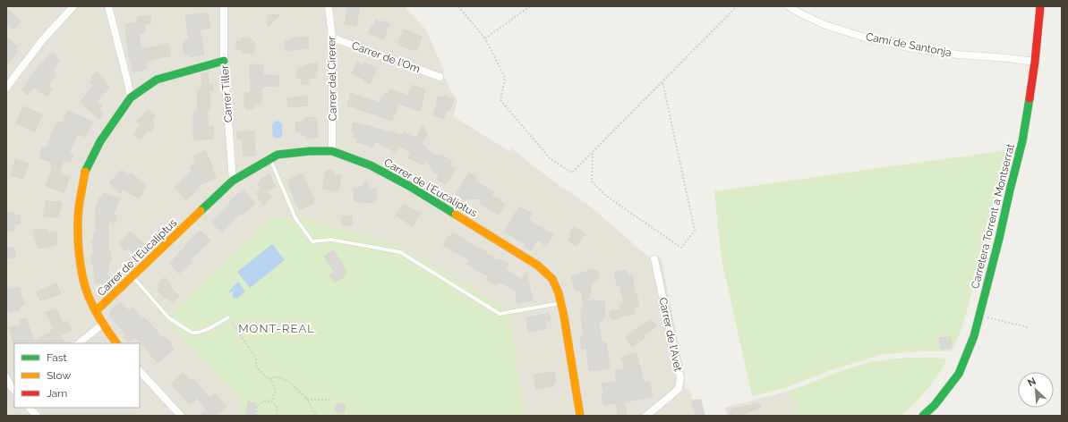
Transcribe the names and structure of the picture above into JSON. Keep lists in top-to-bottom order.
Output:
{
  "streets": {
    "street": [
      "Camí de Santonja",
      "Carrer de l'Om",
      "Carrer del Cirerer",
      "Carrer Tiller",
      "Carrer de l'Eucaliptus",
      "Carretera Torrent a Montserrat",
      "Carrer de l'Avet"
    ]
  },
  "crossings": [
    ["Camí de Santonja", "Carretera Torrent a Montserrat"],
    ["Carrer de l'Om", "Carrer del Cirerer"],
    ["Carrer del Cirerer", "Carrer de l'Eucaliptus"],
    ["Carrer Tiller", "Carrer de l'Eucaliptus"]
  ],
  "districts": ["MONT-REAL"],
  "legend": ["Fast", "Slow", "Jam"],
  "north": "top left"
}
